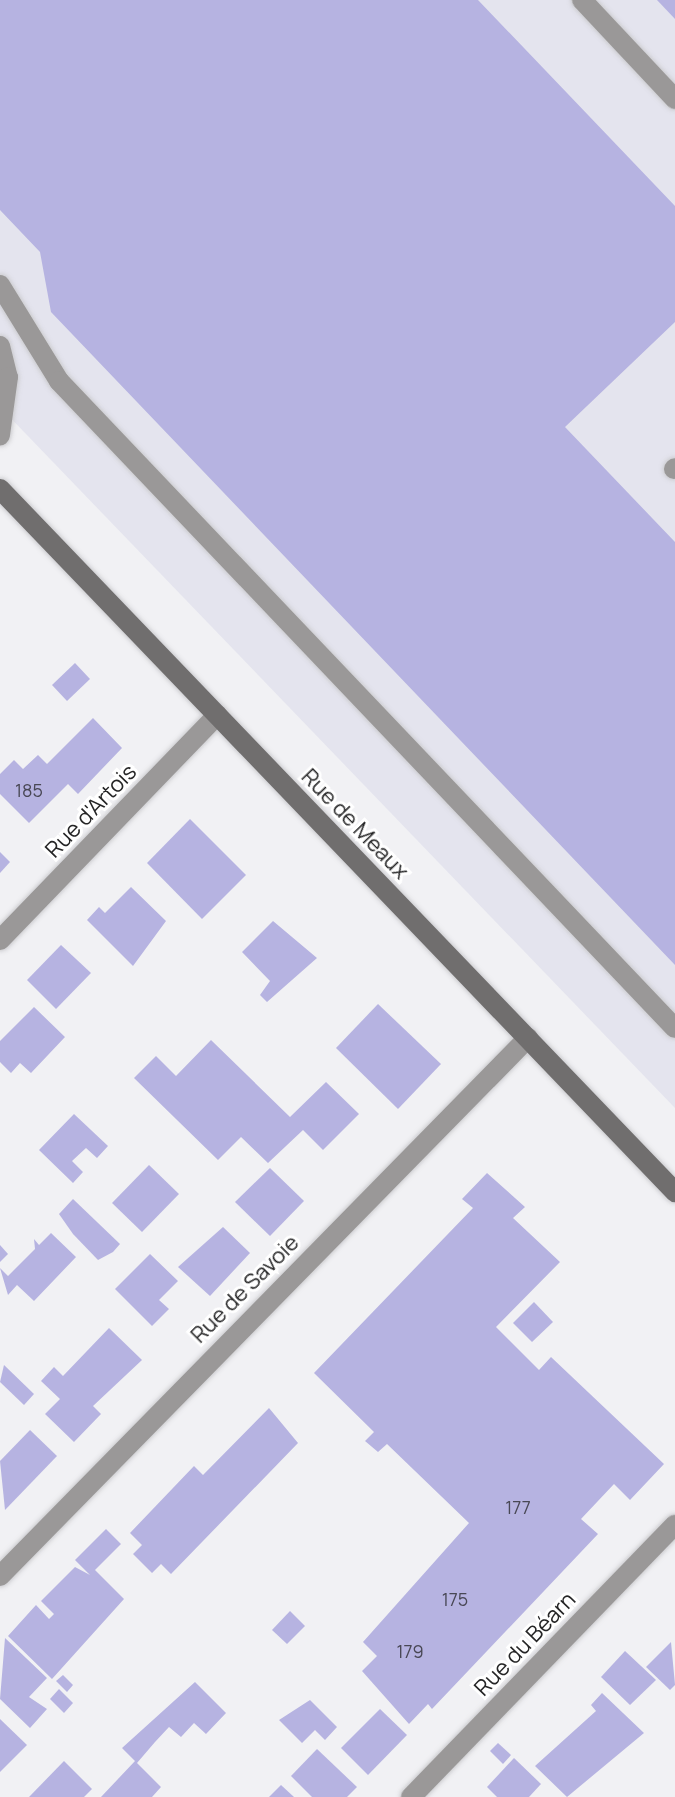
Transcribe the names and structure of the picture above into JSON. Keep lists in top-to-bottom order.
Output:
{
  "streets": {
    "main road": ["Rue de Meaux"],
    "street": ["Rue d'Artois", "Rue de Savoie", "Rue du Béarn"]
  },
  "crossings": [
    ["Rue d'Artois", "Rue de Meaux"],
    ["Rue de Meaux", "Rue de Savoie"]
  ],
  "house_numbers": [
    "185",
    "177",
    "175",
    "179"
  ]
}
